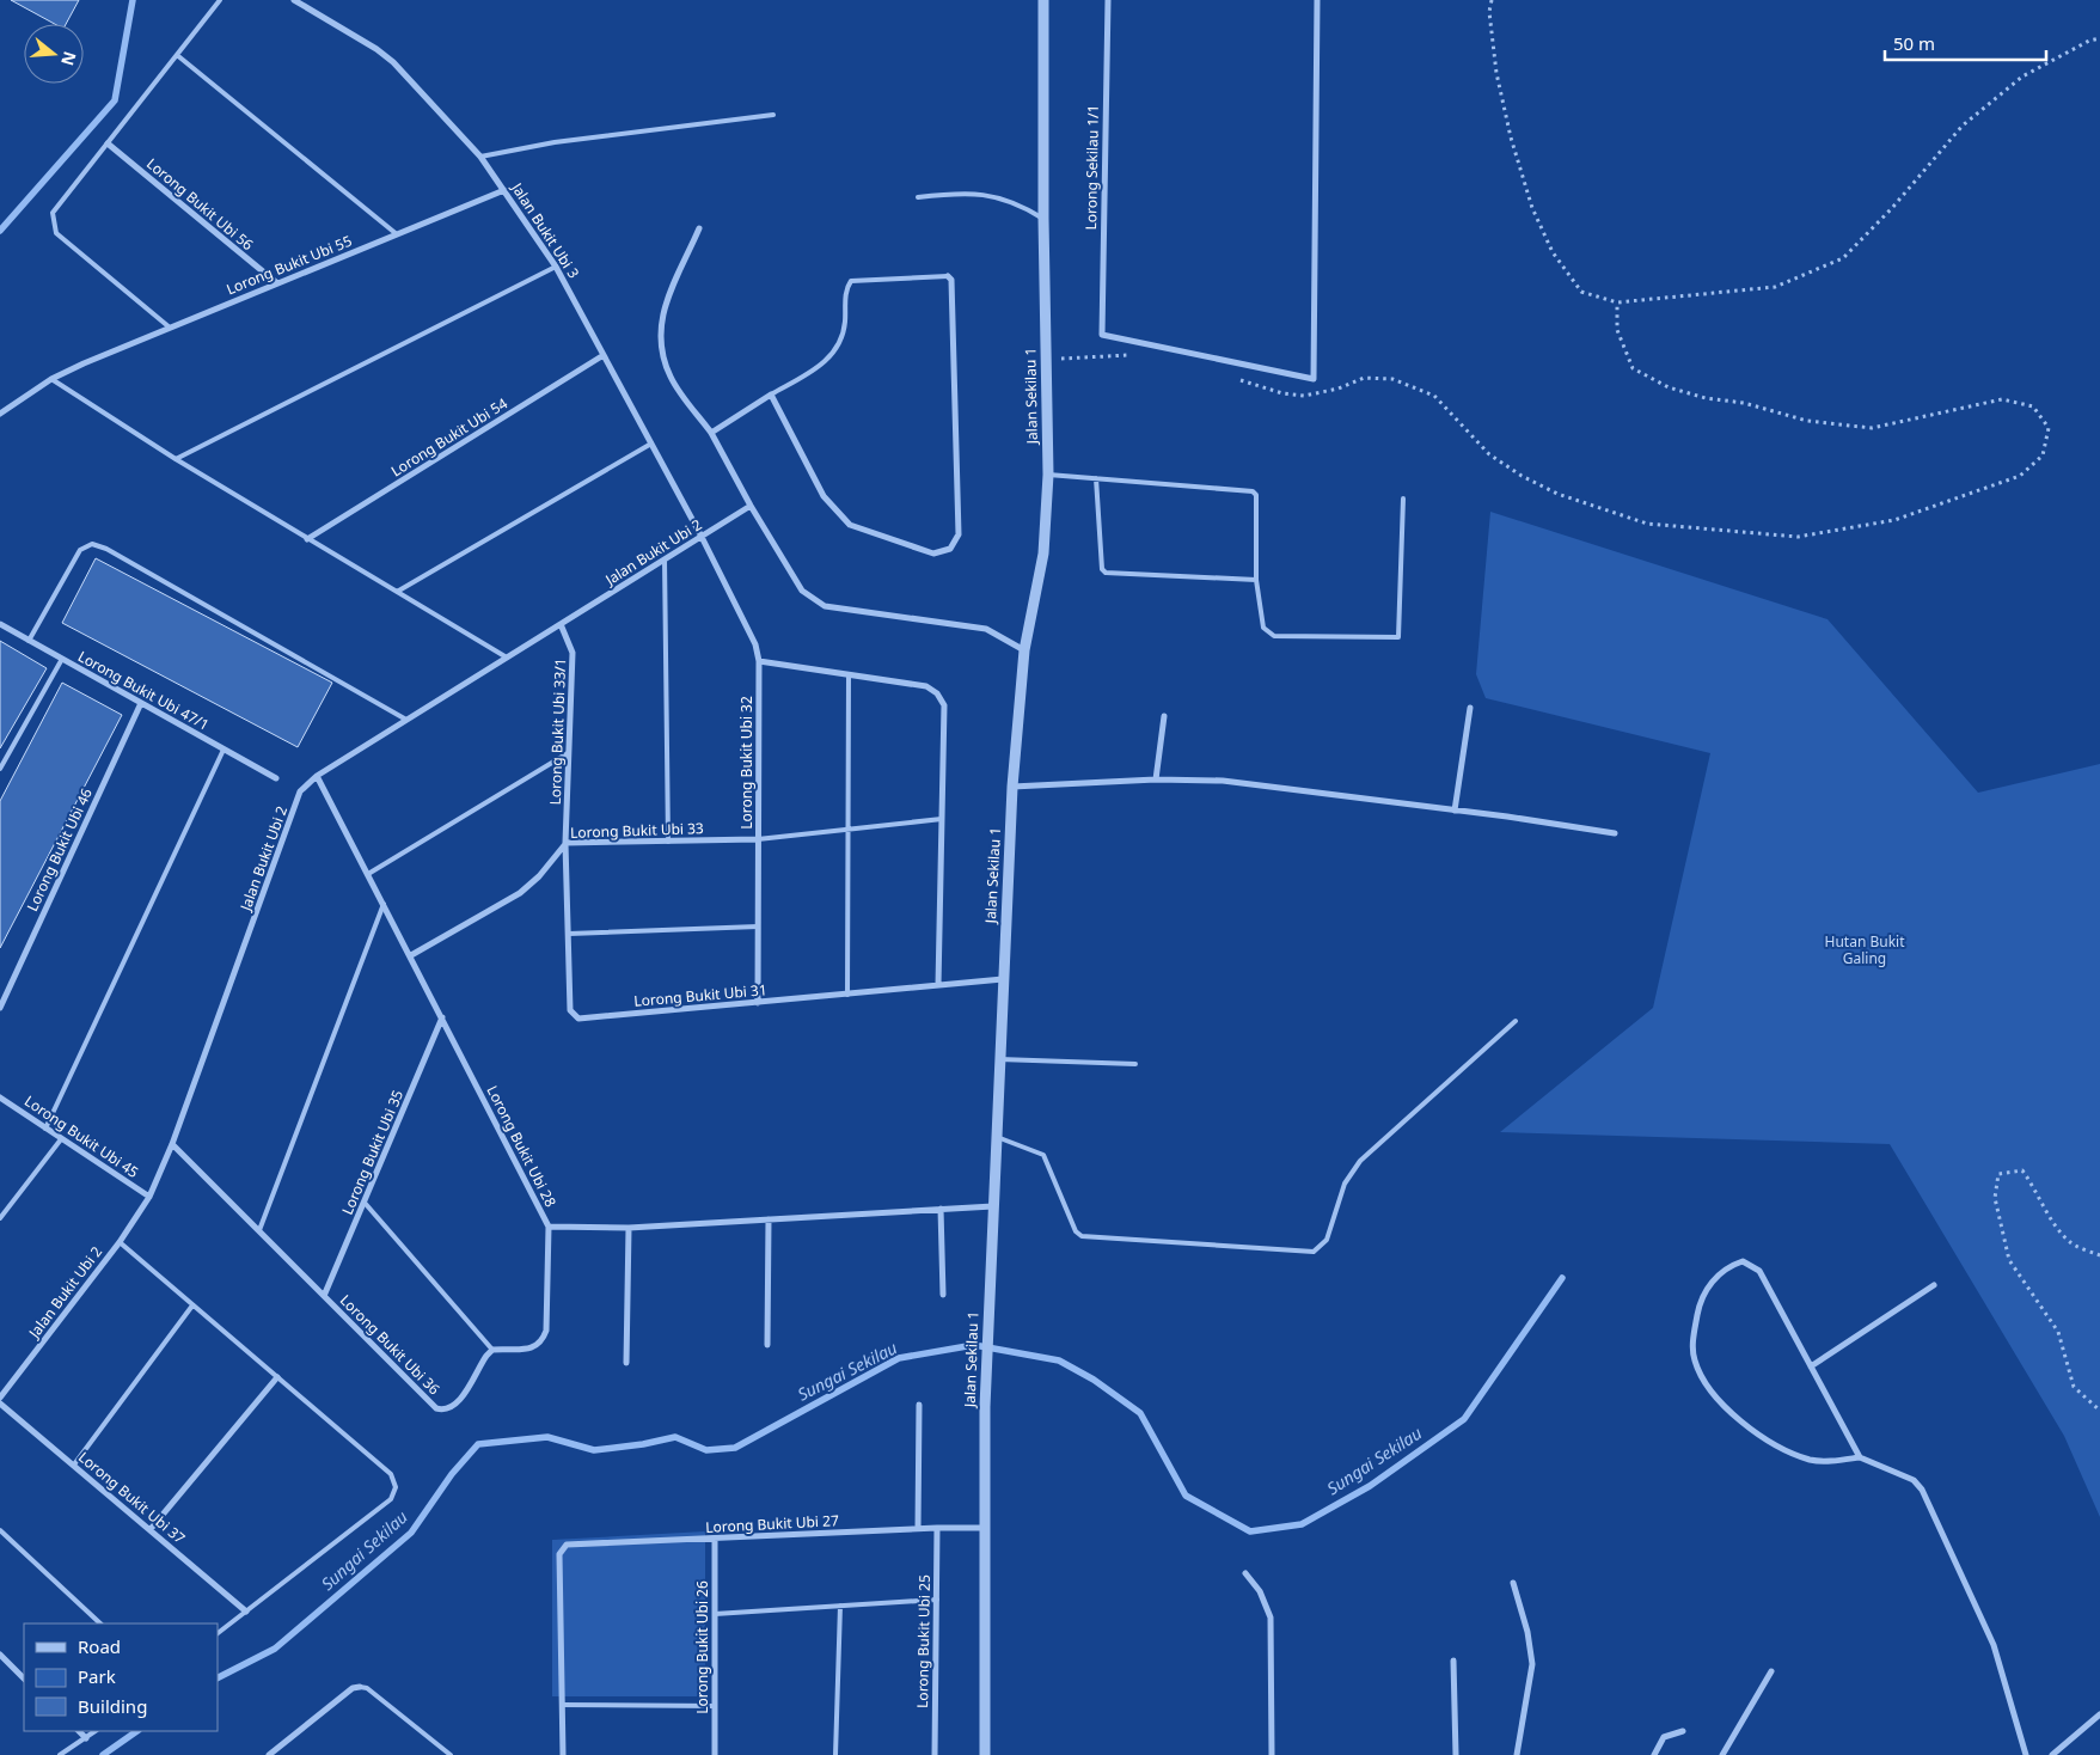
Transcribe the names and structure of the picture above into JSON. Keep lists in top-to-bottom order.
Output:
{
  "streets": {
    "street": [
      "Lorong Sekilau 1/1",
      "Lorong Bukit Ubi 56",
      "Jalan Bukit Ubi 3",
      "Lorong Bukit Ubi 55",
      "Jalan Sekilau 1",
      "Lorong Bukit Ubi 54",
      "Jalan Bukit Ubi 2",
      "Lorong Bukit Ubi 47/1",
      "Lorong Bukit Ubi 33/1",
      "Lorong Bukit Ubi 32",
      "Lorong Bukit Ubi 33",
      "Lorong Bukit Ubi 46",
      "Lorong Bukit Ubi 31",
      "Lorong Bukit Ubi 45",
      "Lorong Bukit Ubi 28",
      "Lorong Bukit Ubi 35",
      "Lorong Bukit Ubi 36",
      "Lorong Bukit Ubi 37",
      "Lorong Bukit Ubi 27",
      "Lorong Bukit Ubi 25",
      "Lorong Bukit Ubi 26"
    ]
  },
  "crossings": [
    ["Lorong Bukit Ubi 56", "Lorong Bukit Ubi 55"],
    ["Jalan Bukit Ubi 3", "Lorong Bukit Ubi 55"],
    ["Jalan Bukit Ubi 3", "Lorong Bukit Ubi 54"],
    ["Jalan Bukit Ubi 3", "Jalan Bukit Ubi 2"],
    ["Jalan Bukit Ubi 3", "Lorong Bukit Ubi 32"],
    ["Jalan Sekilau 1", "Lorong Bukit Ubi 31"],
    ["Jalan Sekilau 1", "Lorong Bukit Ubi 28"],
    ["Jalan Sekilau 1", "Lorong Bukit Ubi 27"],
    ["Jalan Bukit Ubi 2", "Lorong Bukit Ubi 33/1"],
    ["Jalan Bukit Ubi 2", "Lorong Bukit Ubi 32"],
    ["Jalan Bukit Ubi 2", "Lorong Bukit Ubi 45"],
    ["Jalan Bukit Ubi 2", "Lorong Bukit Ubi 28"],
    ["Jalan Bukit Ubi 2", "Lorong Bukit Ubi 36"],
    ["Lorong Bukit Ubi 47/1", "Lorong Bukit Ubi 46"],
    ["Lorong Bukit Ubi 33/1", "Lorong Bukit Ubi 33"],
    ["Lorong Bukit Ubi 33/1", "Lorong Bukit Ubi 31"],
    ["Lorong Bukit Ubi 32", "Lorong Bukit Ubi 33"],
    ["Lorong Bukit Ubi 32", "Lorong Bukit Ubi 31"],
    ["Lorong Bukit Ubi 33", "Lorong Bukit Ubi 31"],
    ["Lorong Bukit Ubi 33", "Lorong Bukit Ubi 28"],
    ["Lorong Bukit Ubi 28", "Lorong Bukit Ubi 35"],
    ["Lorong Bukit Ubi 35", "Lorong Bukit Ubi 36"],
    ["Lorong Bukit Ubi 27", "Lorong Bukit Ubi 25"],
    ["Lorong Bukit Ubi 27", "Lorong Bukit Ubi 26"]
  ],
  "water": ["Sungai Sekilau"],
  "parks": ["Hutan Bukit Galing"],
  "legend": ["Road", "Park", "Building"],
  "scale_bar": "50 m",
  "north": "right"
}
